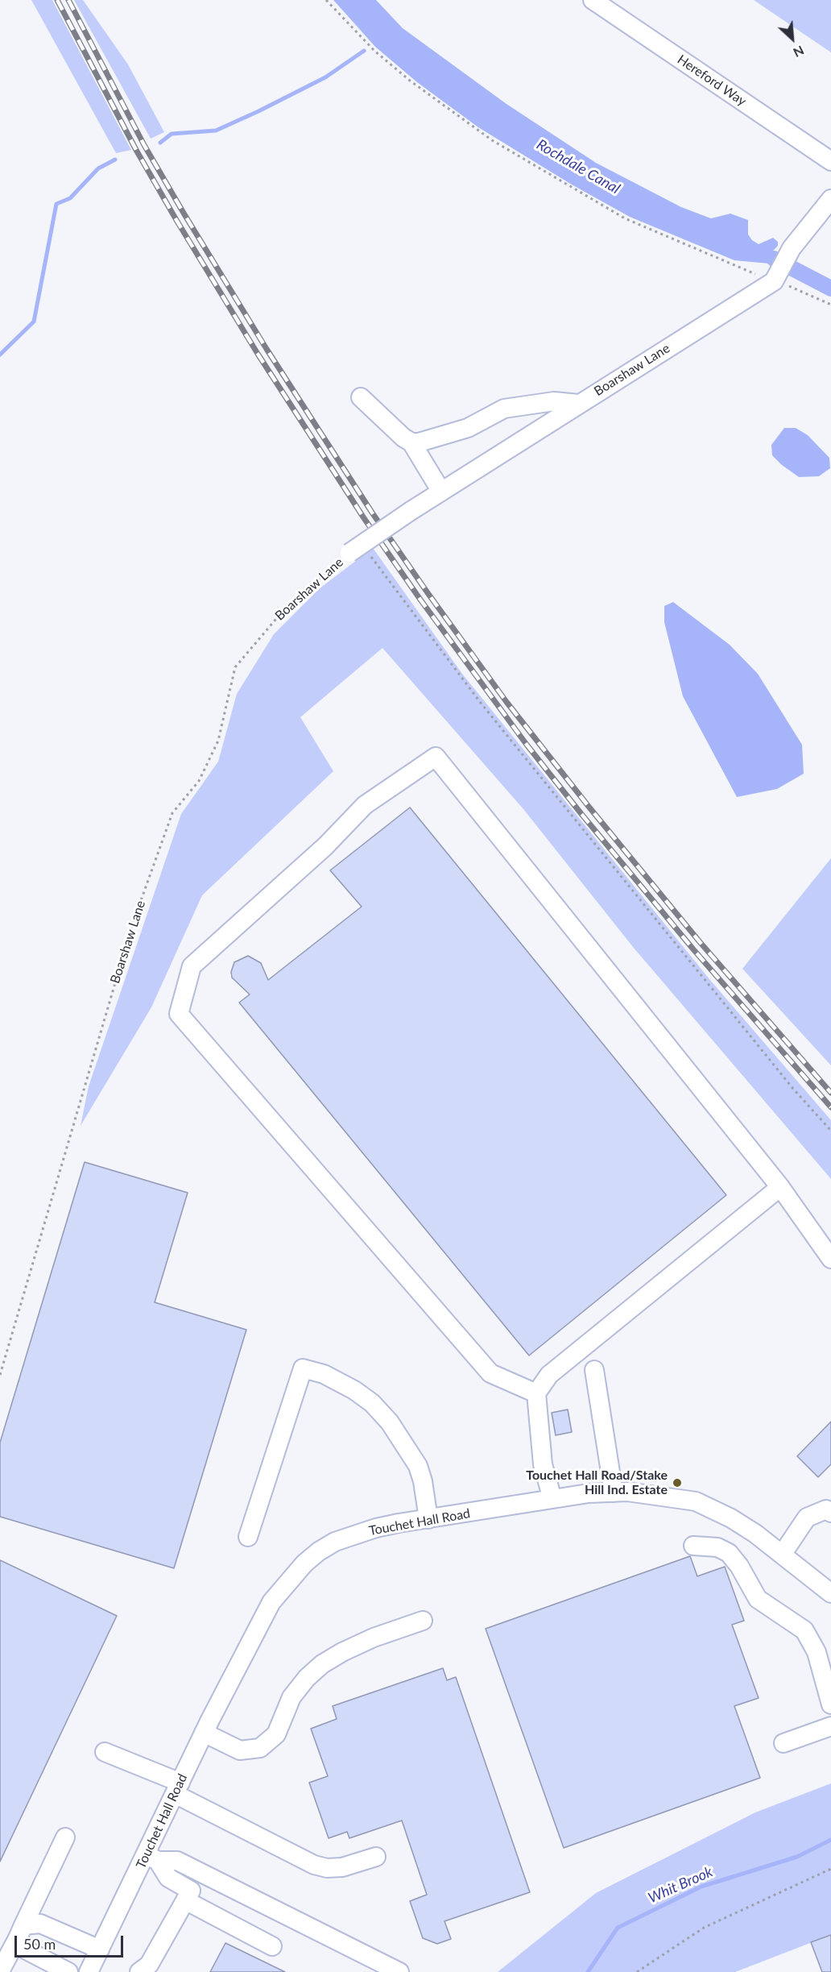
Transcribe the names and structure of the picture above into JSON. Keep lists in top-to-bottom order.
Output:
{
  "streets": {
    "street": ["Hereford Way", "Boarshaw Lane", "Touchet Hall Road"]
  },
  "water": ["Rochdale Canal", "Whit Brook"],
  "places": ["Touchet Hall Road/Stake Hill Ind. Estate"],
  "scale_bar": "50 m",
  "north": "bottom right"
}
